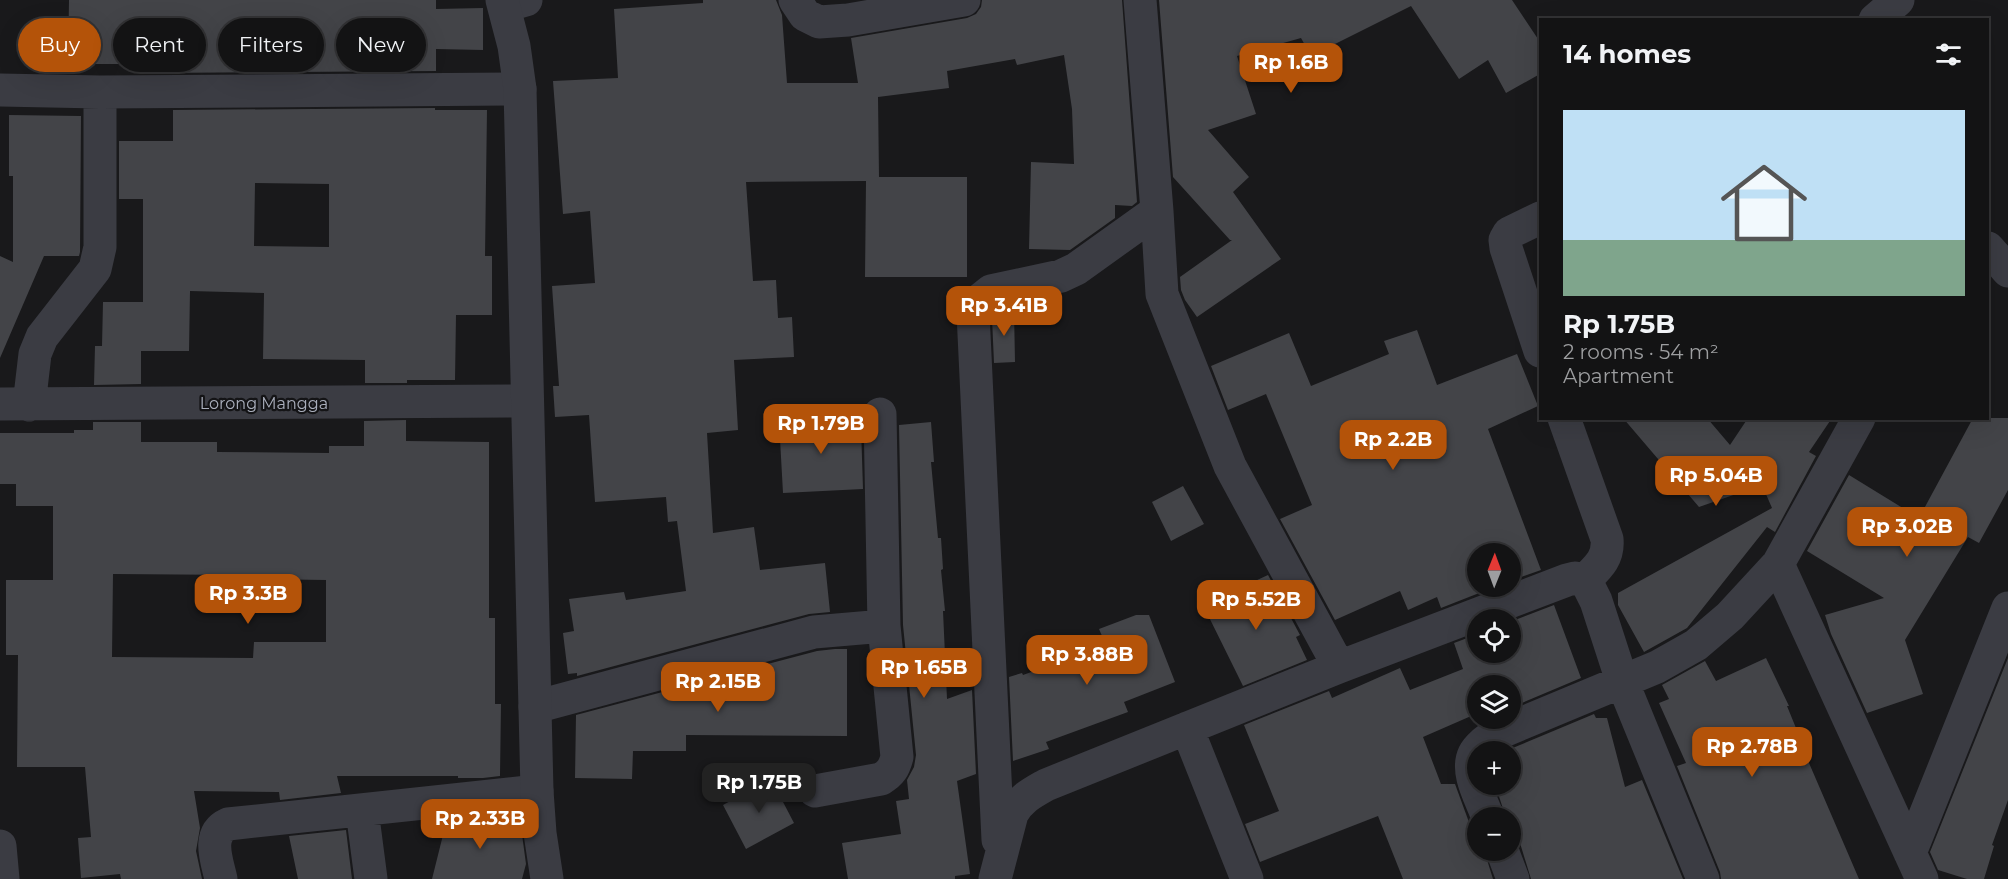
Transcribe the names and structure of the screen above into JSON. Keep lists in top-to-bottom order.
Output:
{
  "streets": {
    "street": ["Lorong Mangga"]
  },
  "north": "top",
  "page": {
    "chip": [
      "Buy",
      "Rent",
      "Filters",
      "New"
    ],
    "heading": "14 homes",
    "price": [
      "Rp 1.6B",
      "Rp 3.41B",
      "Rp 1.79B",
      "Rp 2.2B",
      "Rp 5.04B",
      "Rp 3.02B",
      "Rp 3.3B",
      "Rp 5.52B",
      "Rp 3.88B",
      "Rp 1.65B",
      "Rp 2.15B",
      "Rp 2.78B",
      "Rp 1.75B",
      "Rp 2.33B"
    ],
    "list": [
      {
        "name": "Rp 1.75B",
        "note": "2 rooms · 54 m² · Apartment"
      }
    ],
    "map_buttons": ["+", "−"]
  }
}
